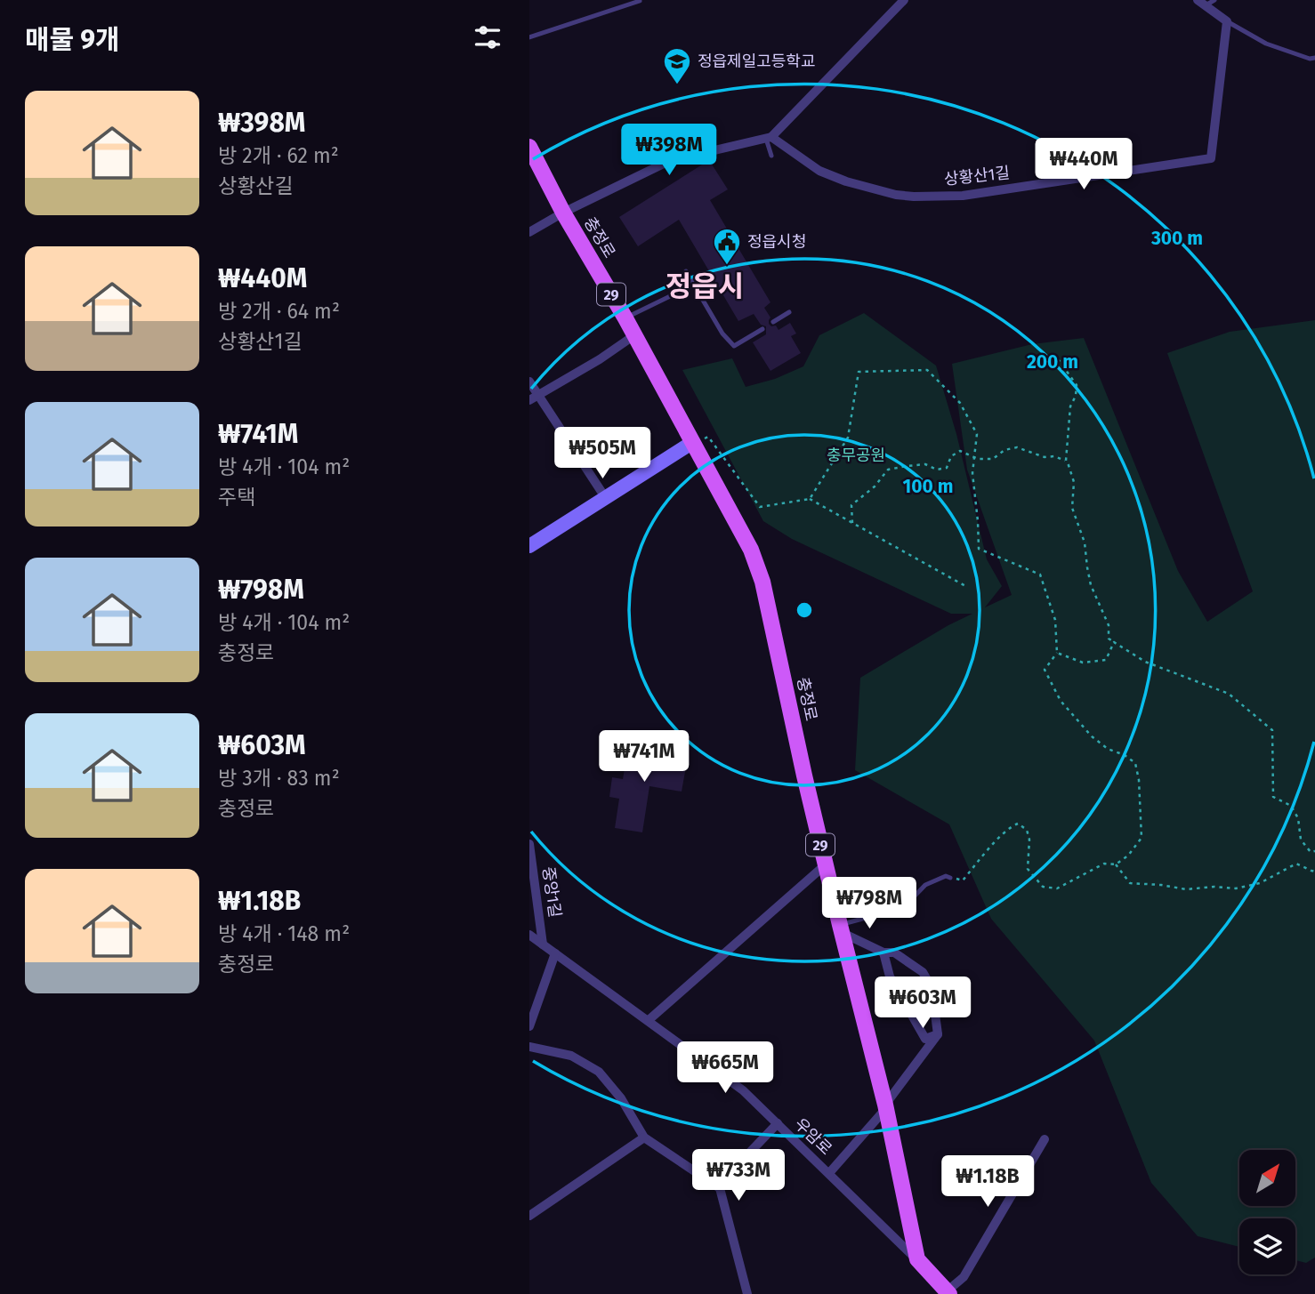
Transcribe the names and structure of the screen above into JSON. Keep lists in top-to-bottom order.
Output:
{
  "streets": {
    "main road": ["충정로", "29"],
    "street": ["상황산1길", "중앙1길", "우암로"]
  },
  "crossings": [
    ["충정로", "우암로"],
    ["중앙1길", "우암로"]
  ],
  "districts": ["정읍시"],
  "parks": ["충무공원"],
  "places": {
    "school or university": ["정읍제일고등학교"],
    "public building": ["정읍시청"]
  },
  "north": "top right",
  "page": {
    "heading": "매물 9개",
    "list": [
      {
        "name": "₩398M",
        "note": "방 2개 · 62 m² · 상황산길"
      },
      {
        "name": "₩440M",
        "note": "방 2개 · 64 m² · 상황산1길"
      },
      {
        "name": "₩741M",
        "note": "방 4개 · 104 m² · 주택"
      },
      {
        "name": "₩798M",
        "note": "방 4개 · 104 m² · 충정로"
      },
      {
        "name": "₩603M",
        "note": "방 3개 · 83 m² · 충정로"
      },
      {
        "name": "₩1.18B",
        "note": "방 4개 · 148 m² · 충정로"
      }
    ],
    "price": [
      "₩398M",
      "₩440M",
      "₩505M",
      "₩741M",
      "₩798M",
      "₩603M",
      "₩665M",
      "₩733M",
      "₩1.18B"
    ]
  },
  "rings": ["300 m", "200 m", "100 m"]
}
